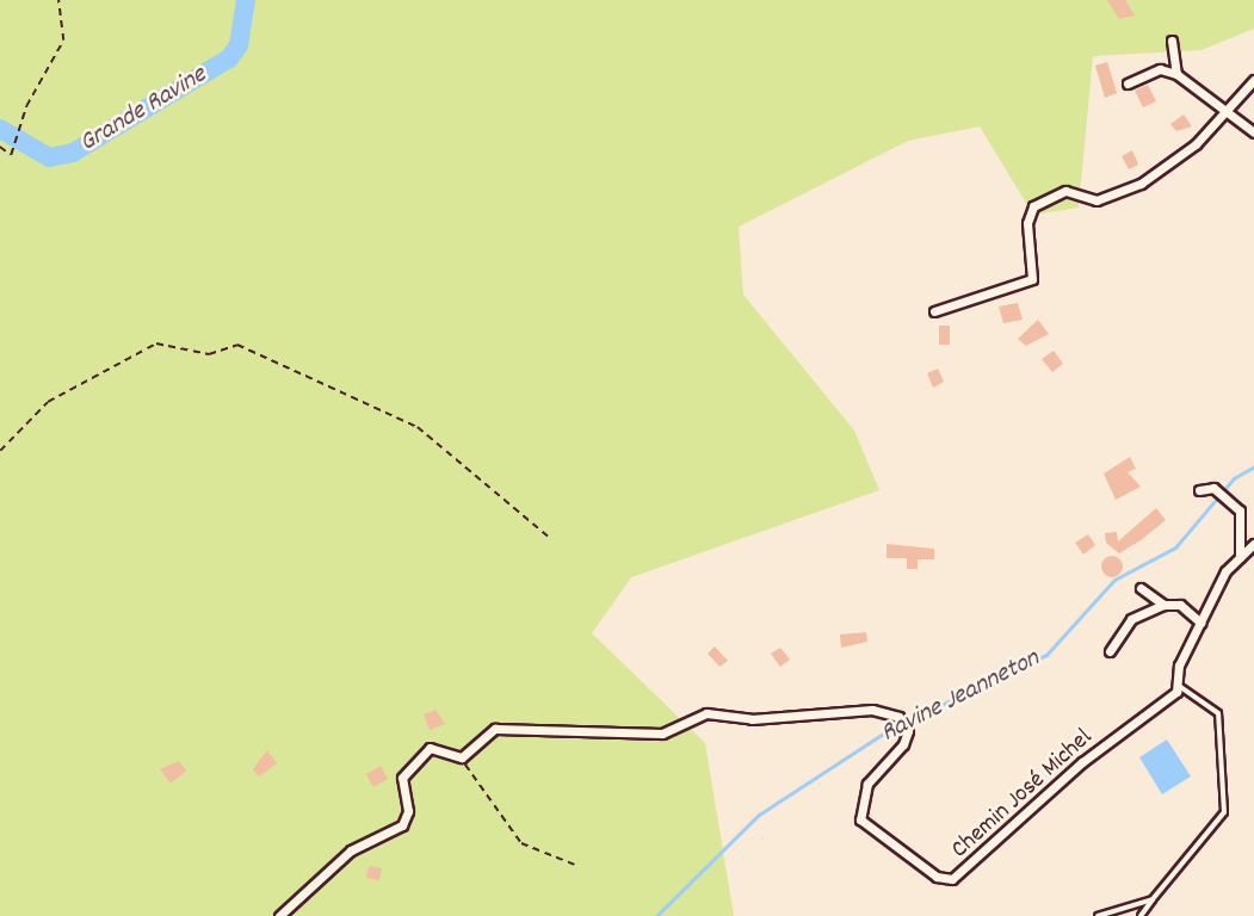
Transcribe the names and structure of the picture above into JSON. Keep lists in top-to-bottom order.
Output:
{
  "streets": {
    "street": ["Chemin José Michel"]
  },
  "water": ["Grande Ravine", "Ravine Jeanneton"]
}
